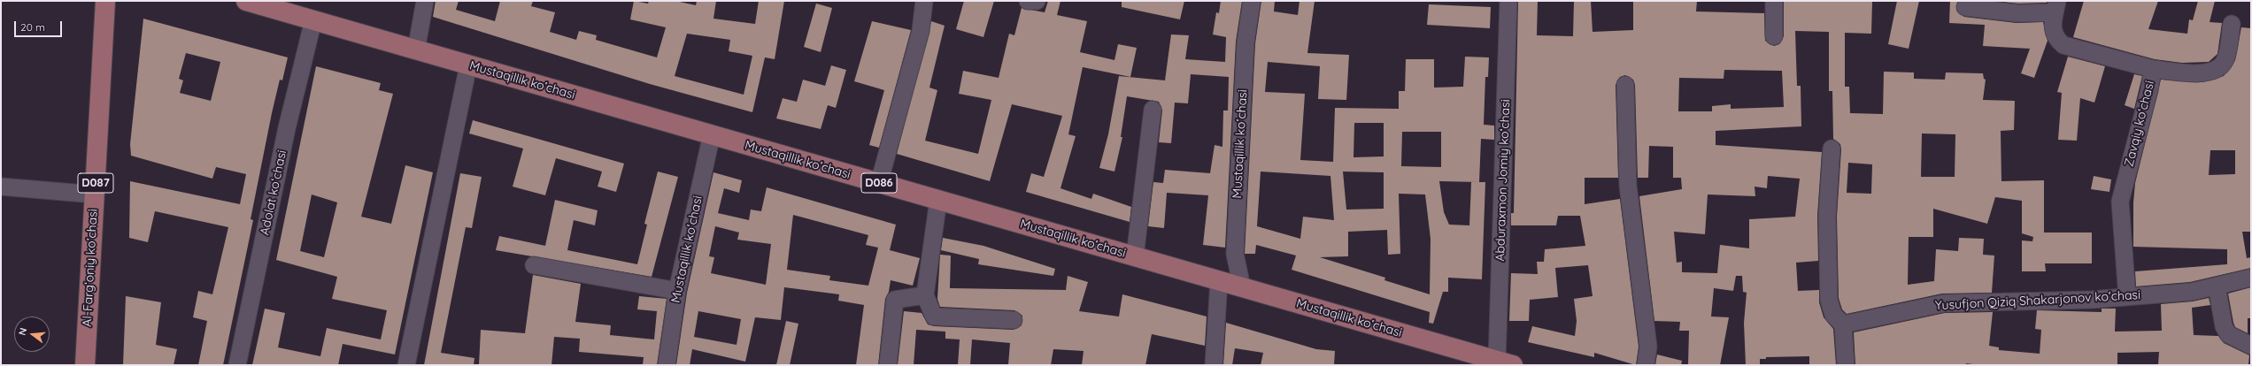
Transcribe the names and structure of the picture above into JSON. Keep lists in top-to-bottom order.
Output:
{
  "streets": {
    "main road": [
      "Mustaqillik koʻchasi",
      "D087",
      "D086",
      "Al-Fargʻoniy koʻchasi"
    ],
    "street": [
      "Zavqiy koʻchasi",
      "Mustaqillik ko‘chasi",
      "Abduraxmon Jomiy koʻchasi",
      "Adolat koʻchasi",
      "Yusufjon Qiziq Shakarjonov koʻchasi"
    ]
  },
  "crossings": [
    ["Mustaqillik koʻchasi", "Mustaqillik ko‘chasi"],
    ["Mustaqillik koʻchasi", "Abduraxmon Jomiy koʻchasi"],
    ["Mustaqillik koʻchasi", "Adolat koʻchasi"],
    ["Zavqiy koʻchasi", "Yusufjon Qiziq Shakarjonov koʻchasi"]
  ],
  "scale_bar": "20 m",
  "north": "left"
}
